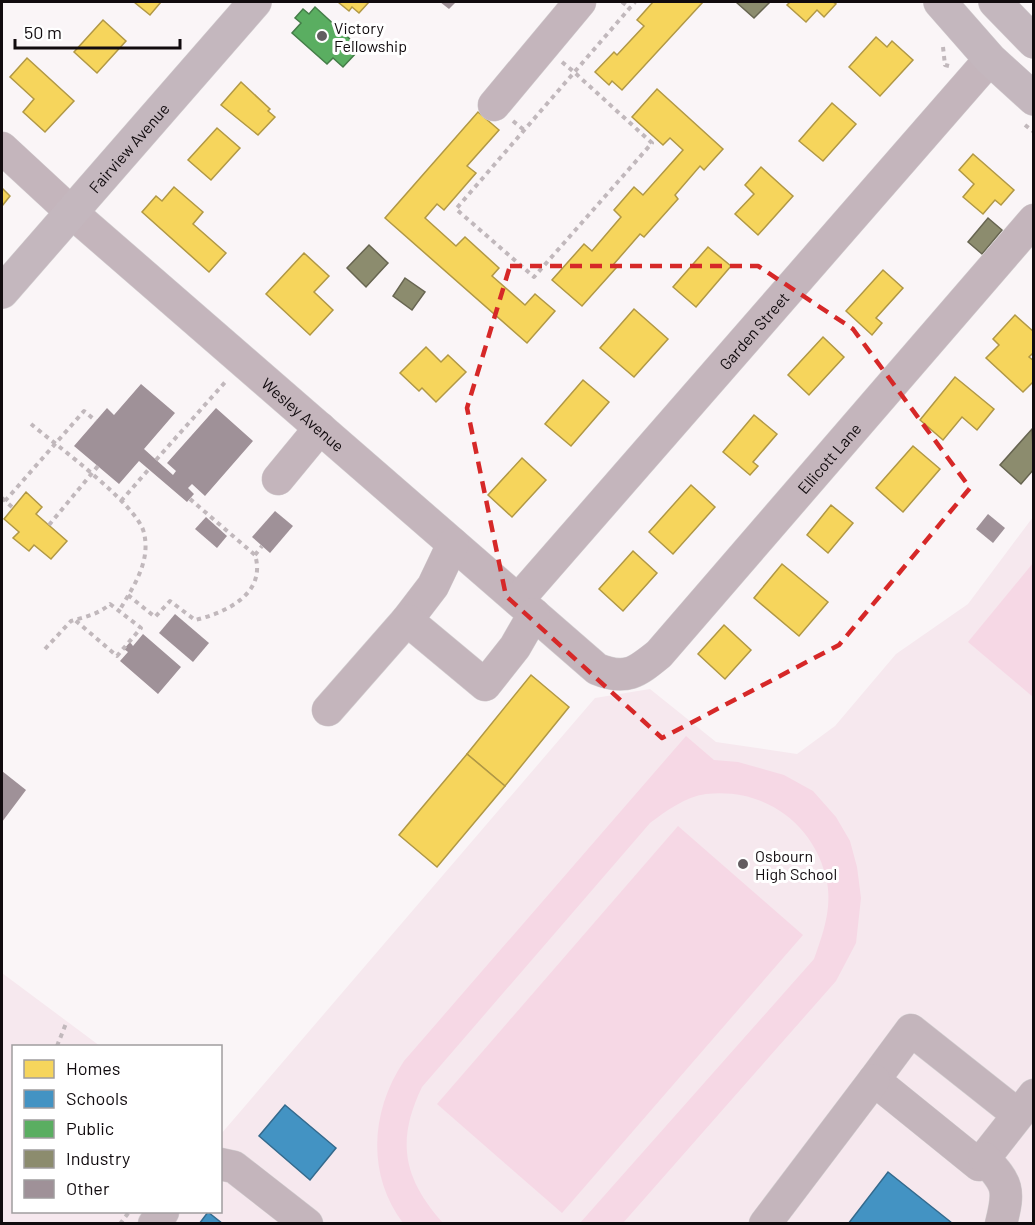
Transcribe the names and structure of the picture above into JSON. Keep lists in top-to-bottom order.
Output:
{
  "streets": {
    "main road": ["Fairview Avenue"],
    "street": ["Garden Street", "Wesley Avenue", "Ellicott Lane"]
  },
  "crossings": [
    ["Fairview Avenue", "Wesley Avenue"],
    ["Garden Street", "Wesley Avenue"],
    ["Wesley Avenue", "Ellicott Lane"]
  ],
  "places": ["Victory Fellowship", "Osbourn High School"],
  "legend": [
    "Homes",
    "Schools",
    "Public",
    "Industry",
    "Other"
  ],
  "scale_bar": "50 m"
}
